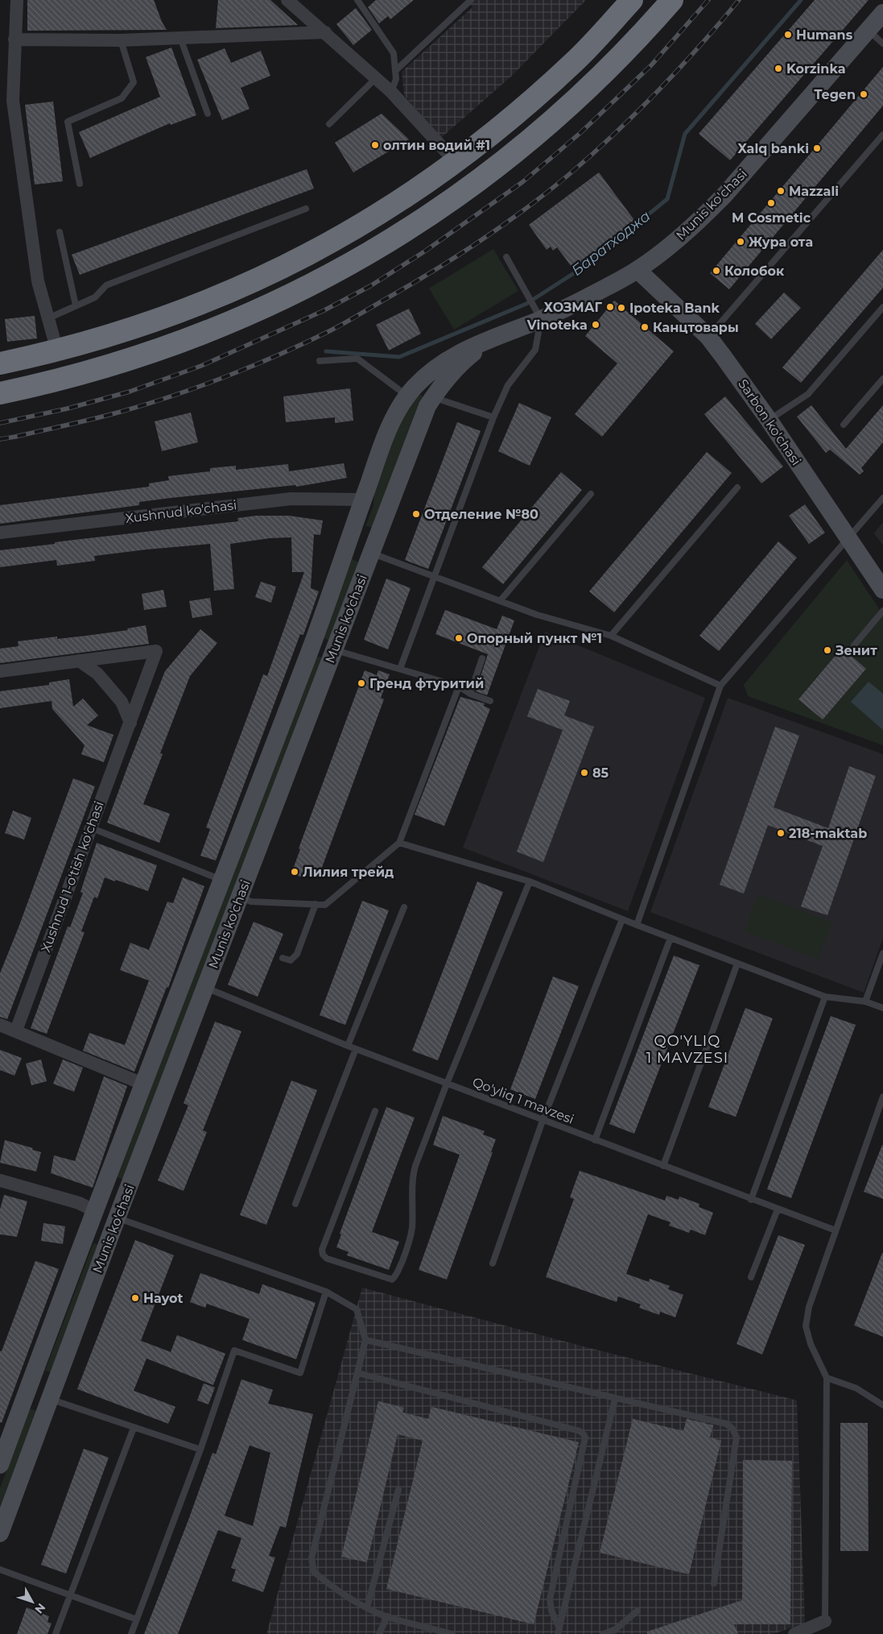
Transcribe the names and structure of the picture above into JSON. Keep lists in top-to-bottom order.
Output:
{
  "streets": {
    "street": [
      "Munis ko'chasi",
      "Sarbon ko'chasi",
      "Xushnud ko'chasi",
      "Xushnud 1-o'tish ko'chasi"
    ],
    "lane": ["Qo'yliq 1 mavzesi"]
  },
  "crossings": [
    ["Munis ko'chasi", "Sarbon ko'chasi"],
    ["Munis ko'chasi", "Xushnud ko'chasi"],
    ["Munis ko'chasi", "Qo'yliq 1 mavzesi"]
  ],
  "districts": ["QO'YLIQ 1 MAVZESI"],
  "water": ["Баратходжа"],
  "places": [
    "Humans",
    "Korzinka",
    "Tegen",
    "олтин водий #1",
    "Xalq banki",
    "Mazzali",
    "M Cosmetic",
    "Жура ота",
    "Колобок",
    "ХОЗМАГ",
    "Ipoteka Bank",
    "Vinoteka",
    "Канцтовары",
    "Отделение №80",
    "Опорный пункт №1",
    "Зенит",
    "Гренд фтуритий",
    "85",
    "218-maktab",
    "Лилия трейд",
    "Hayot"
  ],
  "north": "bottom right"
}
